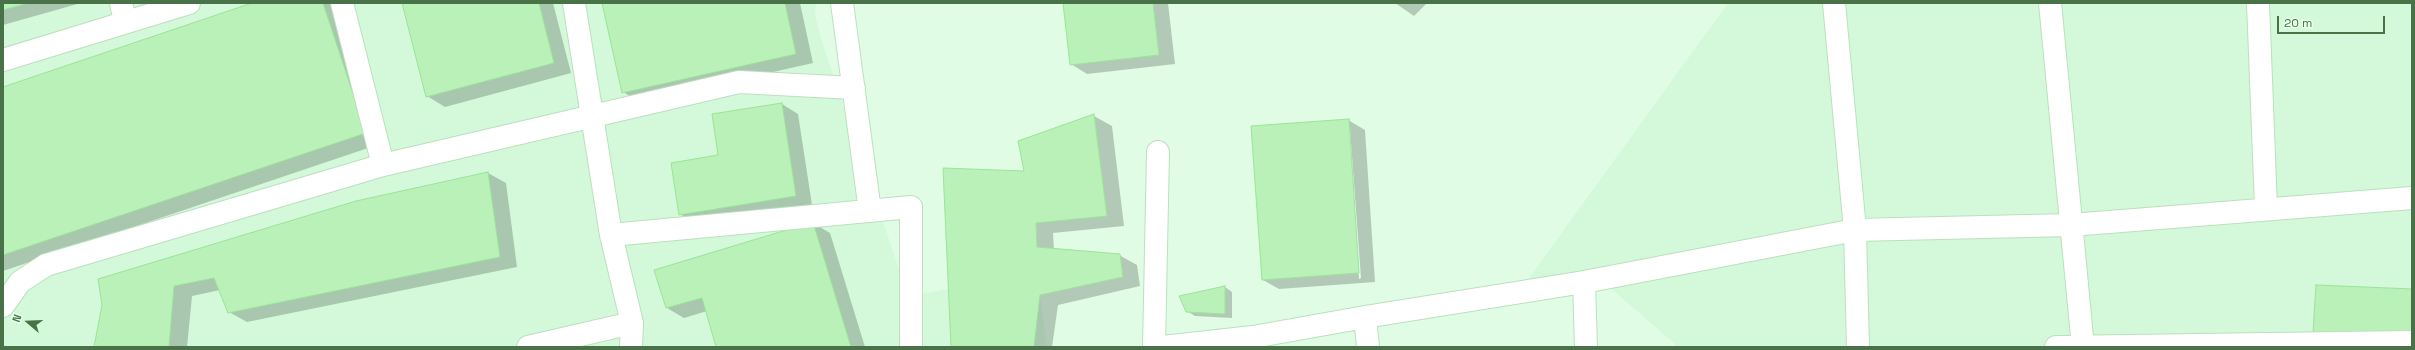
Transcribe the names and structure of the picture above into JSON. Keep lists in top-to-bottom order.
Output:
{
  "scale_bar": "20 m",
  "north": "left"
}
